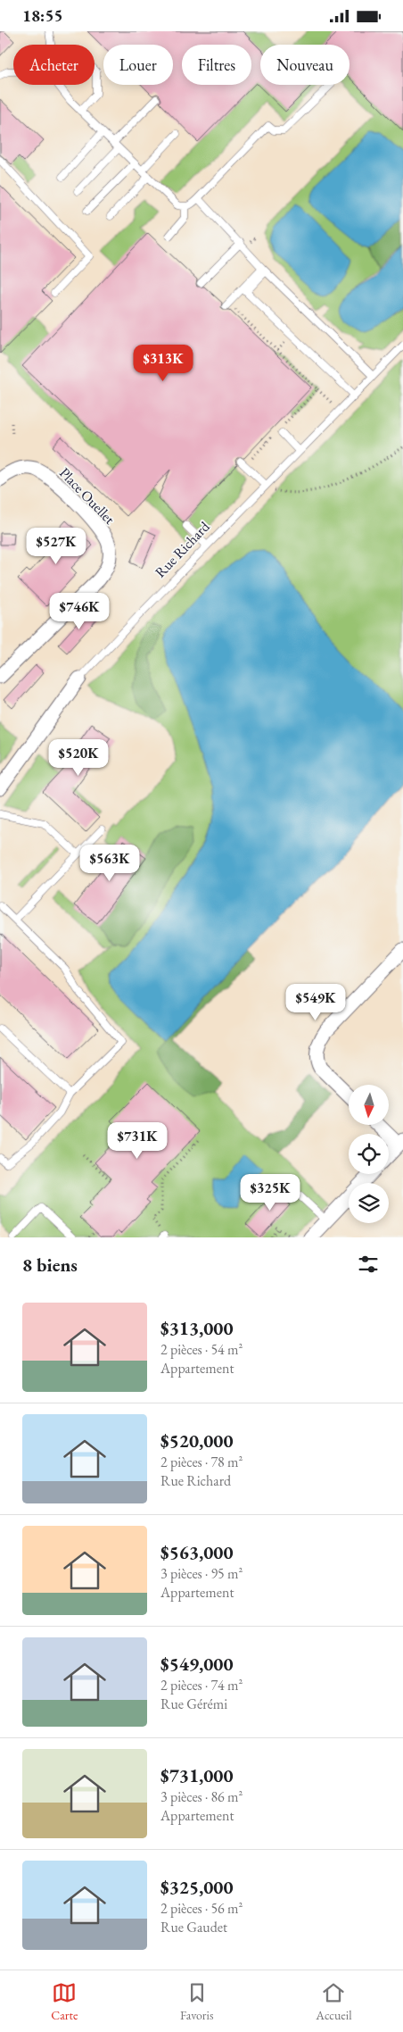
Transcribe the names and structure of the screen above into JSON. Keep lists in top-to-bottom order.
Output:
{
  "streets": {
    "street": ["Place Ouellet", "Rue Richard"]
  },
  "north": "bottom",
  "page": {
    "status": "18:55",
    "chip": [
      "Acheter",
      "Louer",
      "Filtres",
      "Nouveau"
    ],
    "price": [
      "$313K",
      "$527K",
      "$746K",
      "$520K",
      "$563K",
      "$549K",
      "$731K",
      "$325K"
    ],
    "heading": "8 biens",
    "list": [
      {
        "name": "$313,000",
        "note": "2 pièces · 54 m² · Appartement"
      },
      {
        "name": "$520,000",
        "note": "2 pièces · 78 m² · Rue Richard"
      },
      {
        "name": "$563,000",
        "note": "3 pièces · 95 m² · Appartement"
      },
      {
        "name": "$549,000",
        "note": "2 pièces · 74 m² · Rue Gérémi"
      },
      {
        "name": "$731,000",
        "note": "3 pièces · 86 m² · Appartement"
      },
      {
        "name": "$325,000",
        "note": "2 pièces · 56 m² · Rue Gaudet"
      }
    ],
    "tabs": ["Carte", "Favoris", "Accueil"]
  }
}
